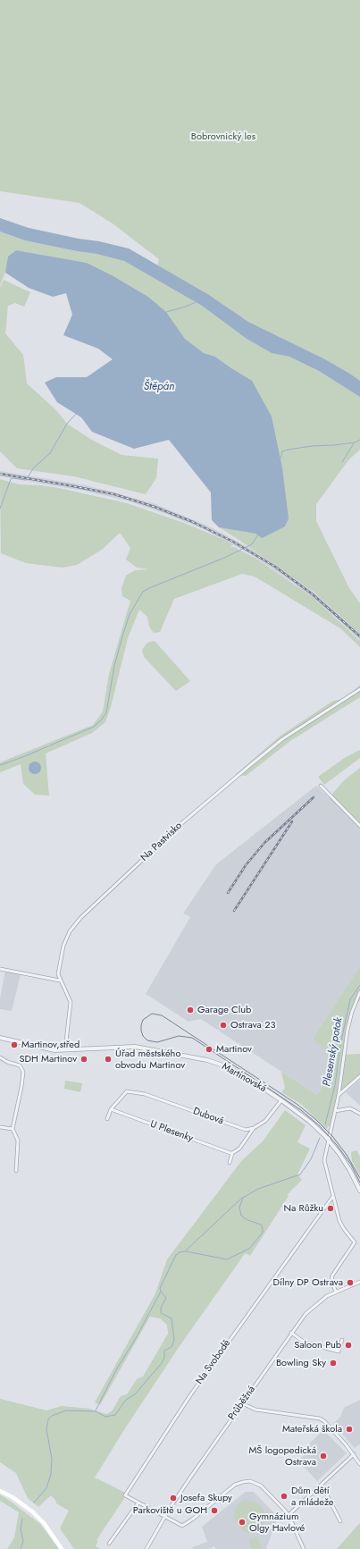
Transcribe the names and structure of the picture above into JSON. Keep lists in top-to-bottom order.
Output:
{
  "streets": {
    "street": [
      "Na Pastvisko",
      "Martinovská",
      "Dubová",
      "U Plesenky",
      "Na Svobodě",
      "Průběžná"
    ]
  },
  "crossings": [
    ["Na Pastvisko", "Martinovská"],
    ["Dubová", "U Plesenky"],
    ["Na Svobodě", "Průběžná"]
  ],
  "water": ["Štěpán", "Plesenský potok"],
  "parks": ["Bobrovnický les"],
  "places": [
    "Garage Club",
    "Ostrava 23",
    "Martinov,střed",
    "Martinov",
    "SDH Martinov",
    "Úřad městského obvodu Martinov",
    "Na Růžku",
    "Dílny DP Ostrava",
    "Saloon Pub",
    "Bowling Sky",
    "Mateřská škola",
    "MŠ logopedická Ostrava",
    "Dům dětí a mládeže",
    "Josefa Skupy",
    "Parkoviště u GOH",
    "Gymnázium Olgy Havlové"
  ]
}
